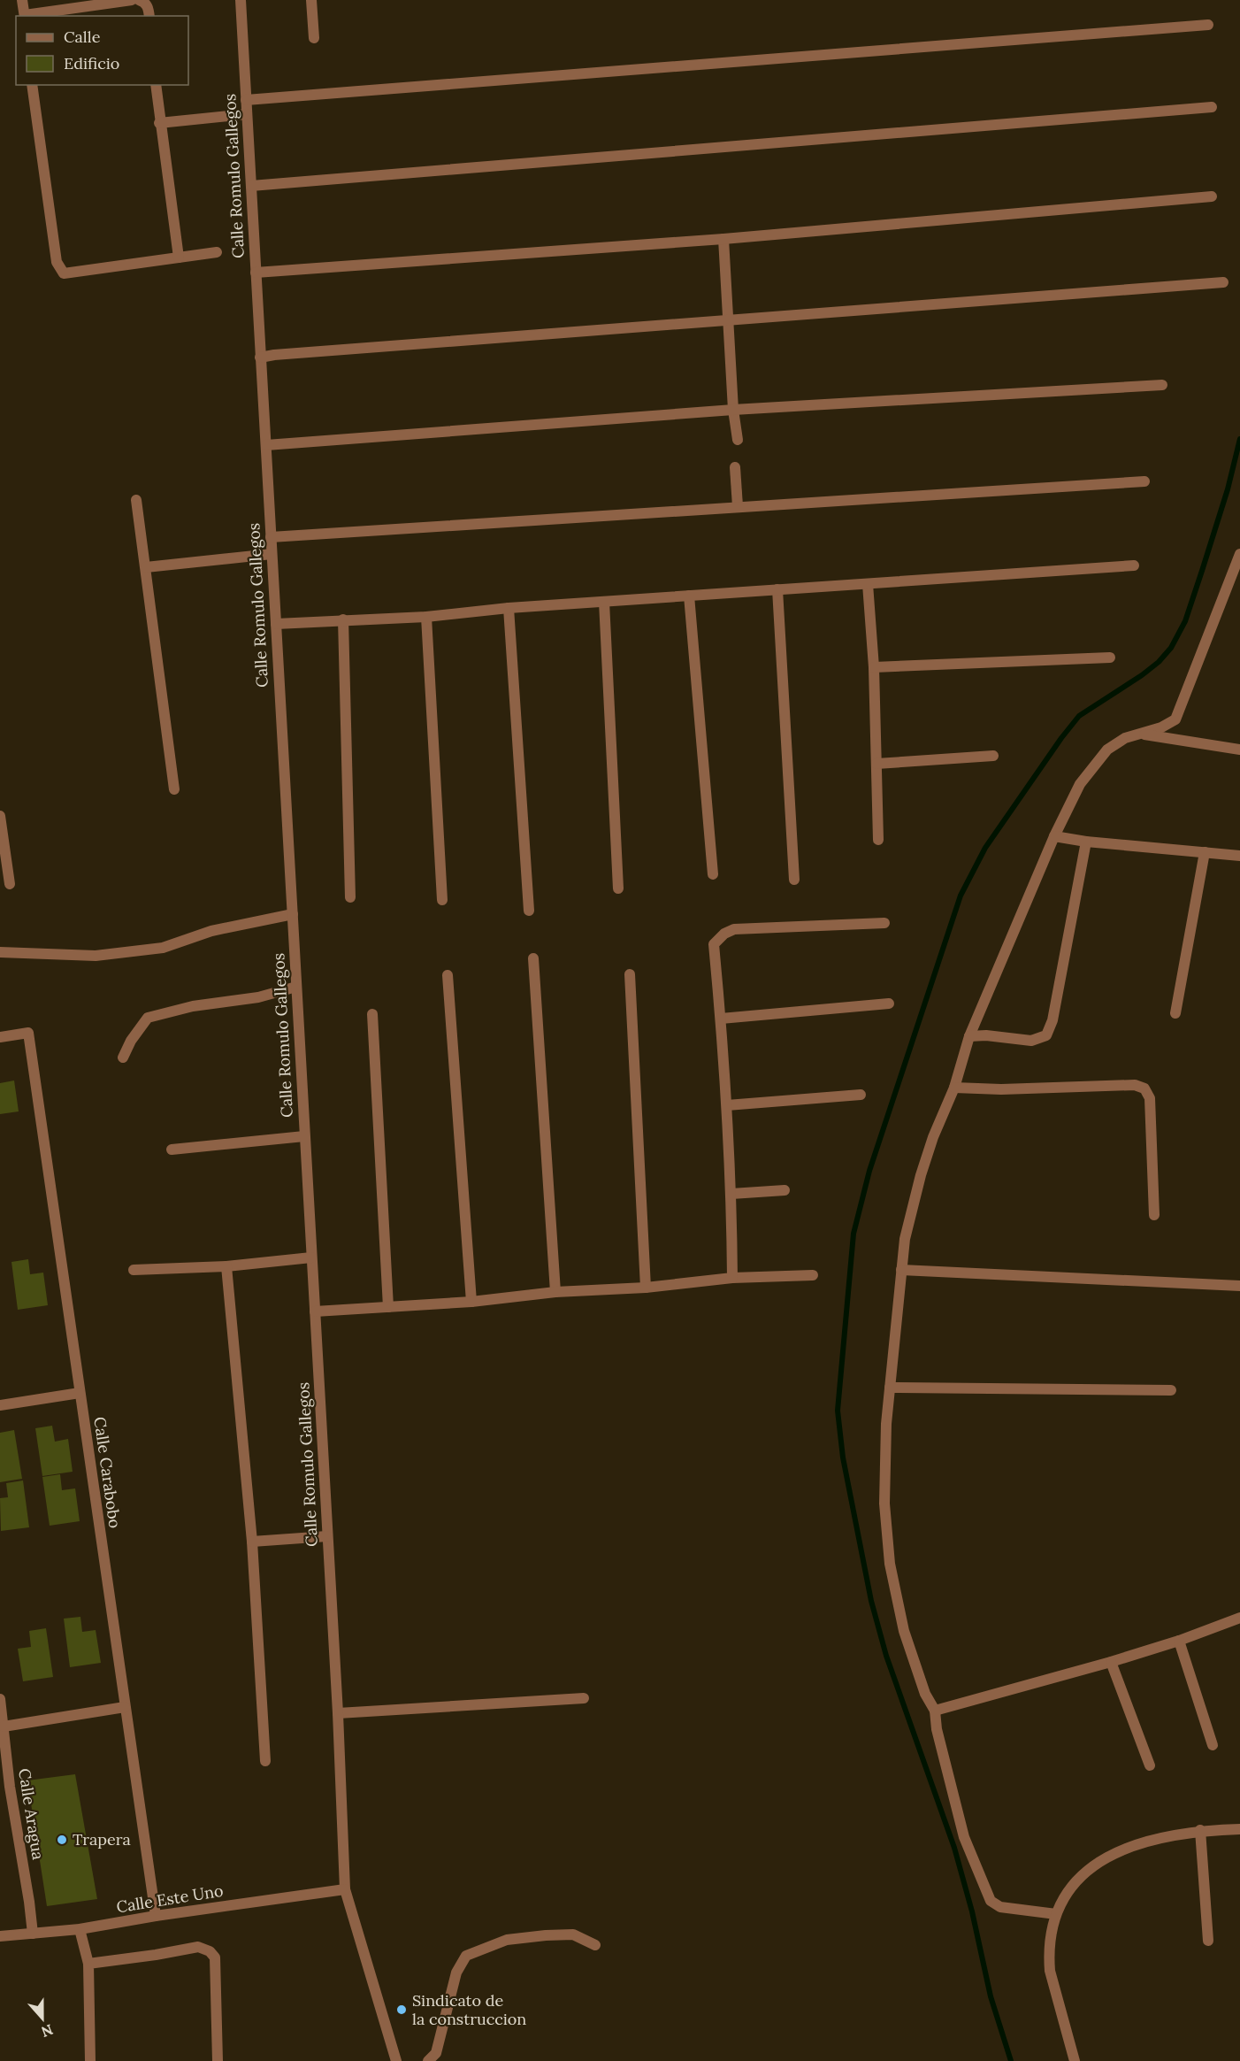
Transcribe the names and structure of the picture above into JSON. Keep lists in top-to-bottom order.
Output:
{
  "streets": {
    "street": [
      "Calle Romulo Gallegos",
      "Calle Carabobo",
      "Calle Aragua",
      "Calle Este Uno"
    ]
  },
  "crossings": [
    ["Calle Romulo Gallegos", "Calle Este Uno"],
    ["Calle Carabobo", "Calle Este Uno"],
    ["Calle Aragua", "Calle Este Uno"]
  ],
  "places": ["Trapera", "Sindicato de la construccion"],
  "legend": ["Calle", "Edificio"],
  "north": "bottom"
}
